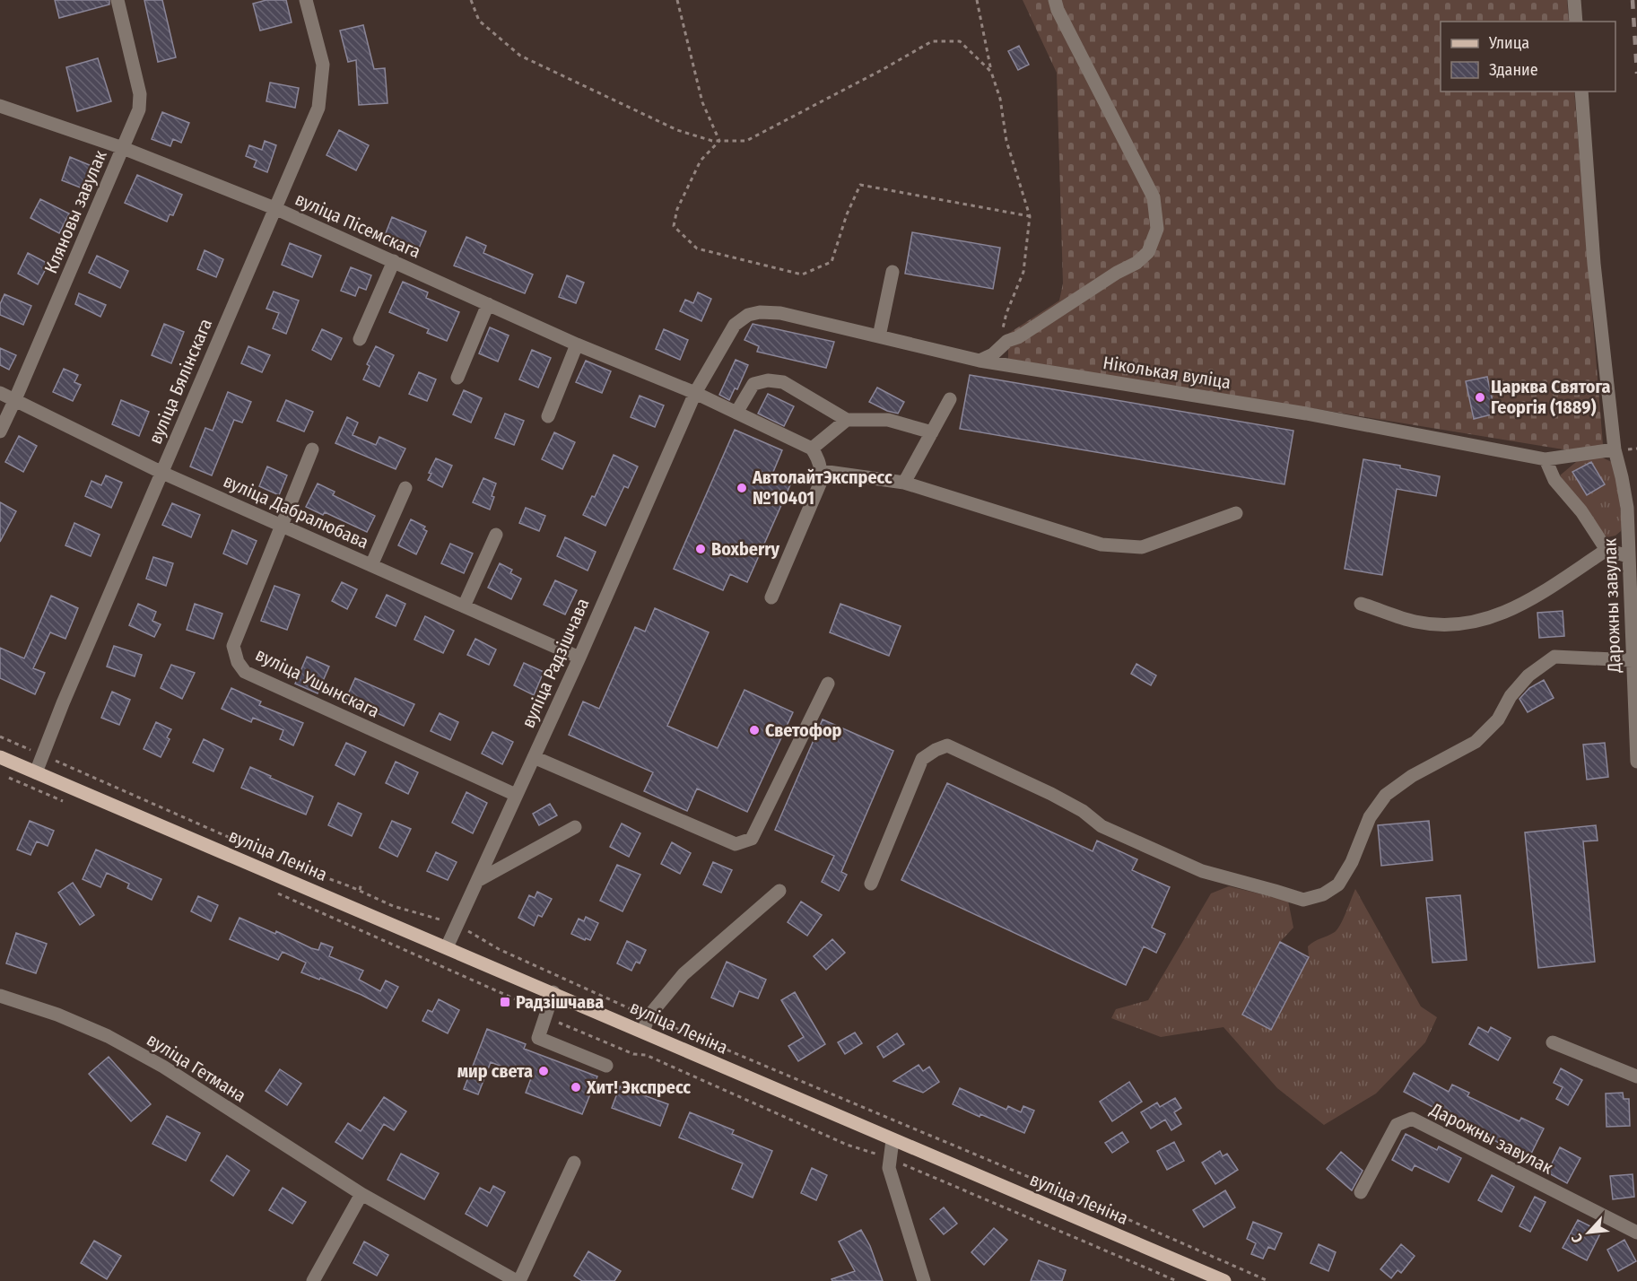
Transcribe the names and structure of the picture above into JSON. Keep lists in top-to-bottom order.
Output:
{
  "streets": {
    "main road": ["вуліца Леніна"],
    "street": [
      "Кляновы завулак",
      "вуліца Пісемскага",
      "Ніколькая вуліца",
      "вуліца Бялінскага",
      "вуліца Дабралюбава",
      "Дарожны завулак",
      "вуліца Радзішчава",
      "вуліца Ушынскага",
      "вуліца Гетмана"
    ]
  },
  "crossings": [
    ["Кляновы завулак", "вуліца Пісемскага"],
    ["Кляновы завулак", "вуліца Дабралюбава"],
    ["вуліца Пісемскага", "Ніколькая вуліца"],
    ["вуліца Пісемскага", "вуліца Бялінскага"],
    ["вуліца Пісемскага", "вуліца Радзішчава"],
    ["Ніколькая вуліца", "Дарожны завулак"],
    ["Ніколькая вуліца", "вуліца Радзішчава"],
    ["вуліца Бялінскага", "вуліца Дабралюбава"],
    ["вуліца Бялінскага", "вуліца Леніна"],
    ["вуліца Дабралюбава", "вуліца Радзішчава"],
    ["вуліца Дабралюбава", "вуліца Ушынскага"],
    ["вуліца Радзішчава", "вуліца Ушынскага"],
    ["вуліца Радзішчава", "вуліца Леніна"]
  ],
  "places": {
    "other": [
      "Царква Святога Георгія (1889)",
      "АвтолайтЭкспресс №10401",
      "Boxberry",
      "Светофор",
      "мир света",
      "Хит! Экспресс"
    ],
    "transit": ["Радзішчава"]
  },
  "legend": ["Улица", "Здание"],
  "north": "bottom left"
}
